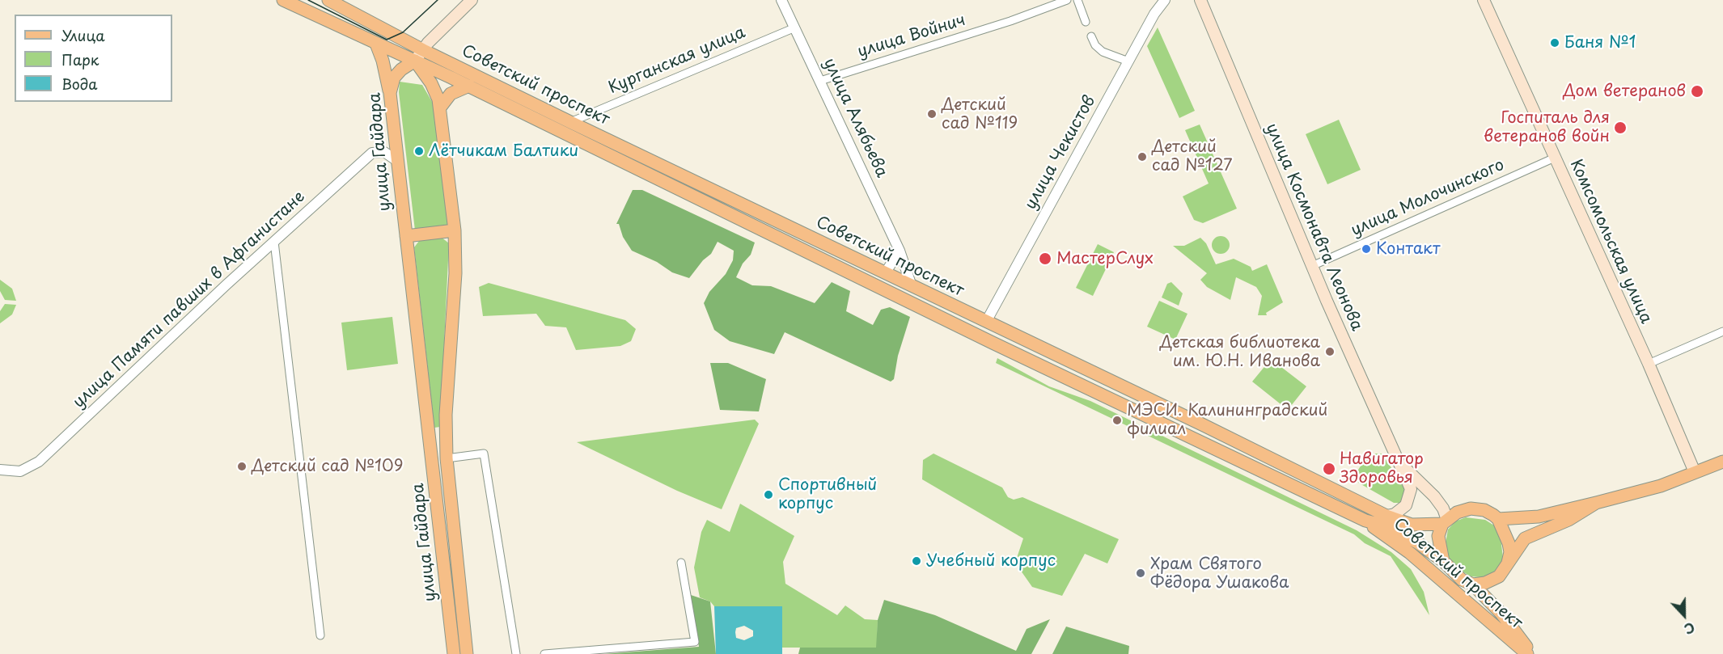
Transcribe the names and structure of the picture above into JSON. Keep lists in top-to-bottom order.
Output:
{
  "streets": {
    "main road": [
      "Советский проспект",
      "улица Гайдара",
      "улица Космонавта Леонова",
      "Комсомольская улица"
    ],
    "street": [
      "улица Войнич",
      "Курганская улица",
      "улица Алябьева",
      "улица Чекистов",
      "улица Молочинского",
      "улица Памяти павших в Афганистане"
    ]
  },
  "crossings": [
    ["улица Войнич", "улица Алябьева"],
    ["Курганская улица", "Советский проспект"],
    ["Курганская улица", "улица Алябьева"],
    ["Советский проспект", "улица Алябьева"],
    ["Советский проспект", "улица Гайдара"],
    ["Советский проспект", "улица Чекистов"],
    ["Советский проспект", "улица Космонавта Леонова"],
    ["улица Гайдара", "улица Памяти павших в Афганистане"],
    ["улица Молочинского", "улица Космонавта Леонова"],
    ["улица Молочинского", "Комсомольская улица"]
  ],
  "places": [
    "Баня №1",
    "Дом ветеранов",
    "Детский сад №119",
    "Госпиталь для ветеранов войн",
    "Лётчикам Балтики",
    "Детский сад №127",
    "Контакт",
    "МастерСлух",
    "Детская библиотека им. Ю.Н. Иванова",
    "МЭСИ. Калининградский филиал",
    "Детский сад №109",
    "Навигатор Здоровья",
    "Спортивный корпус",
    "Учебный корпус",
    "Храм Святого Фёдора Ушакова"
  ],
  "legend": ["Улица", "Парк", "Вода"],
  "north": "bottom"
}
